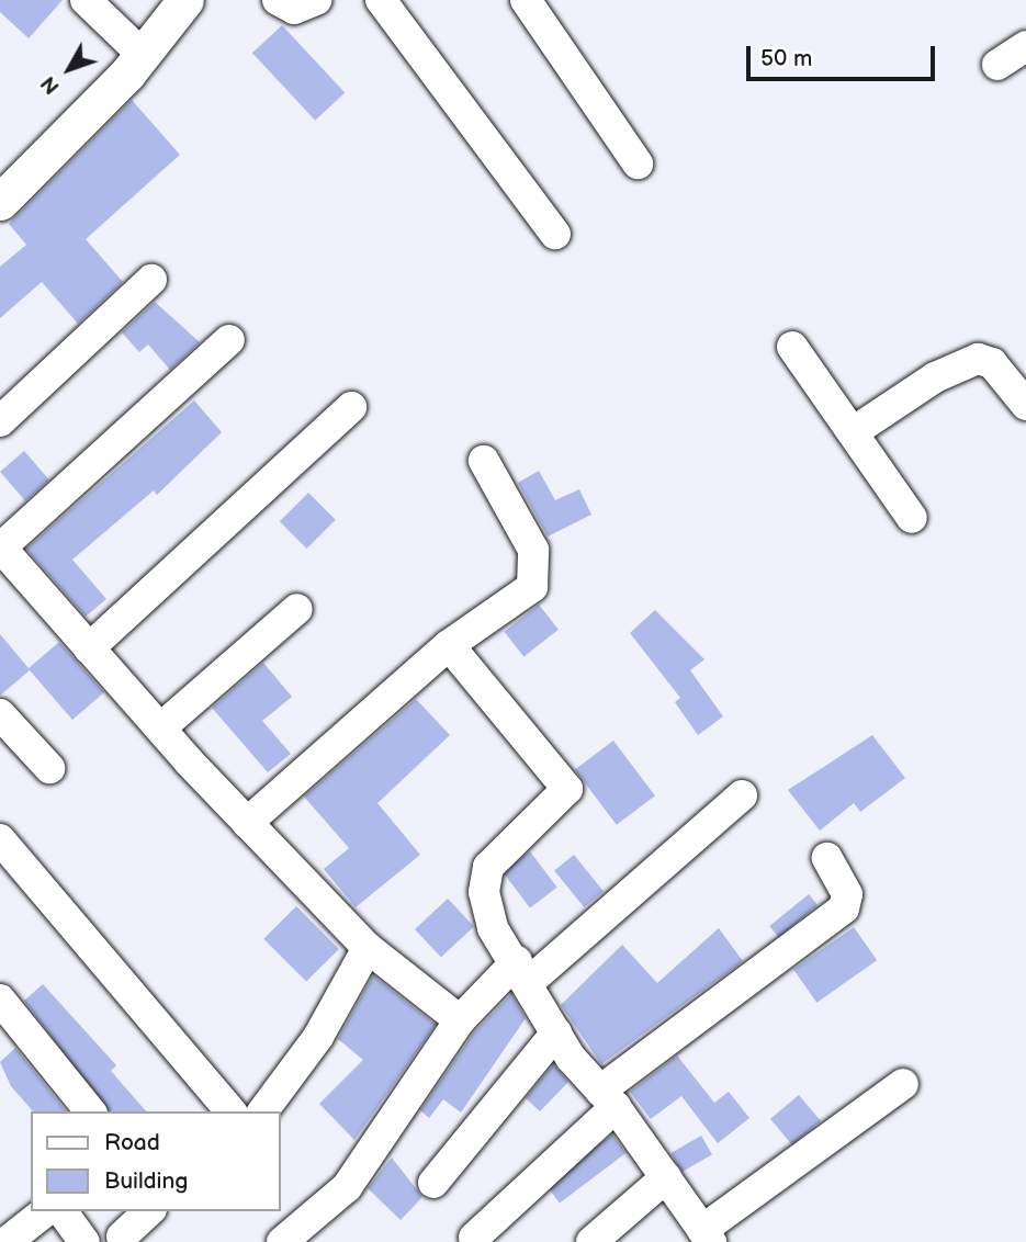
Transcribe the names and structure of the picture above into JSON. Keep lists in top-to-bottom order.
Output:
{
  "legend": ["Road", "Building"],
  "scale_bar": "50 m",
  "north": "bottom left"
}
